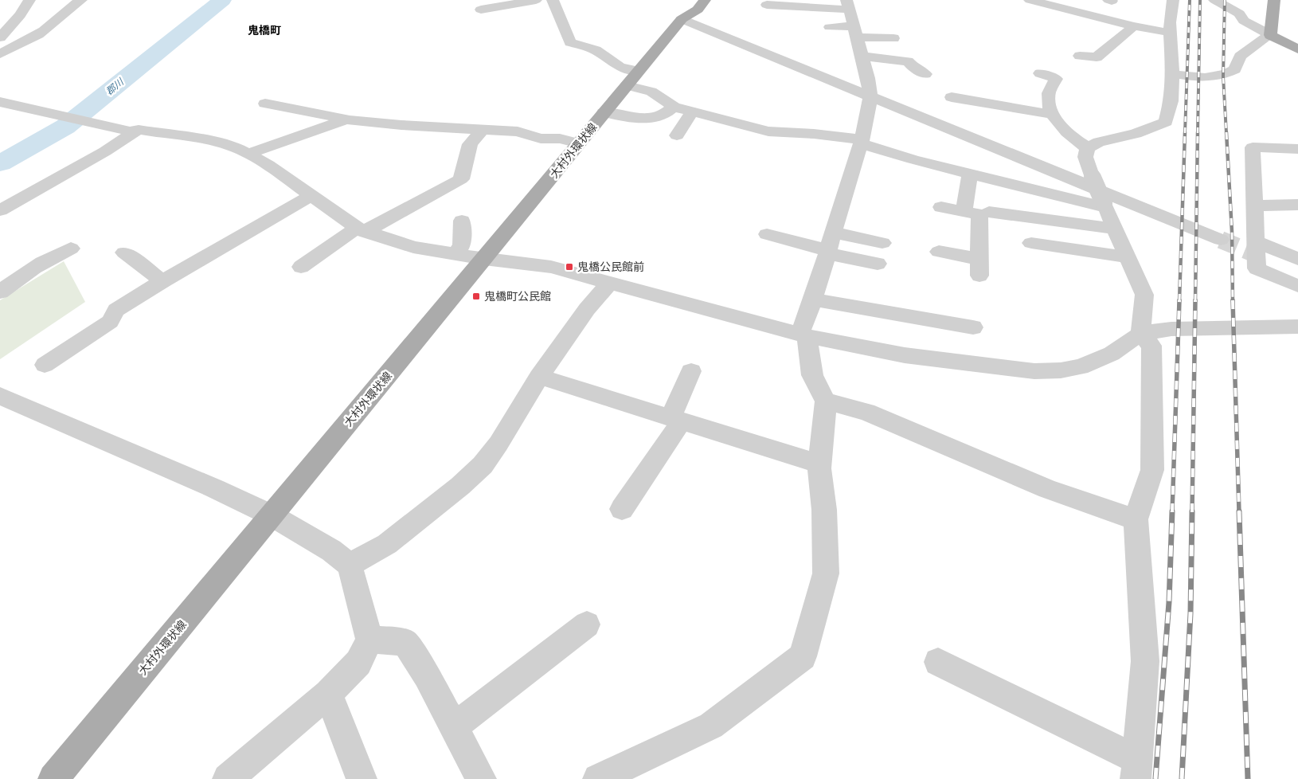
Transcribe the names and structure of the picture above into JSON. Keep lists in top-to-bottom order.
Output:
{
  "streets": {
    "main road": ["大村外環状線"]
  },
  "districts": ["鬼橋町"],
  "water": ["郡川"],
  "places": {
    "transit": ["鬼橋公民館前", "鬼橋町公民館"]
  }
}
